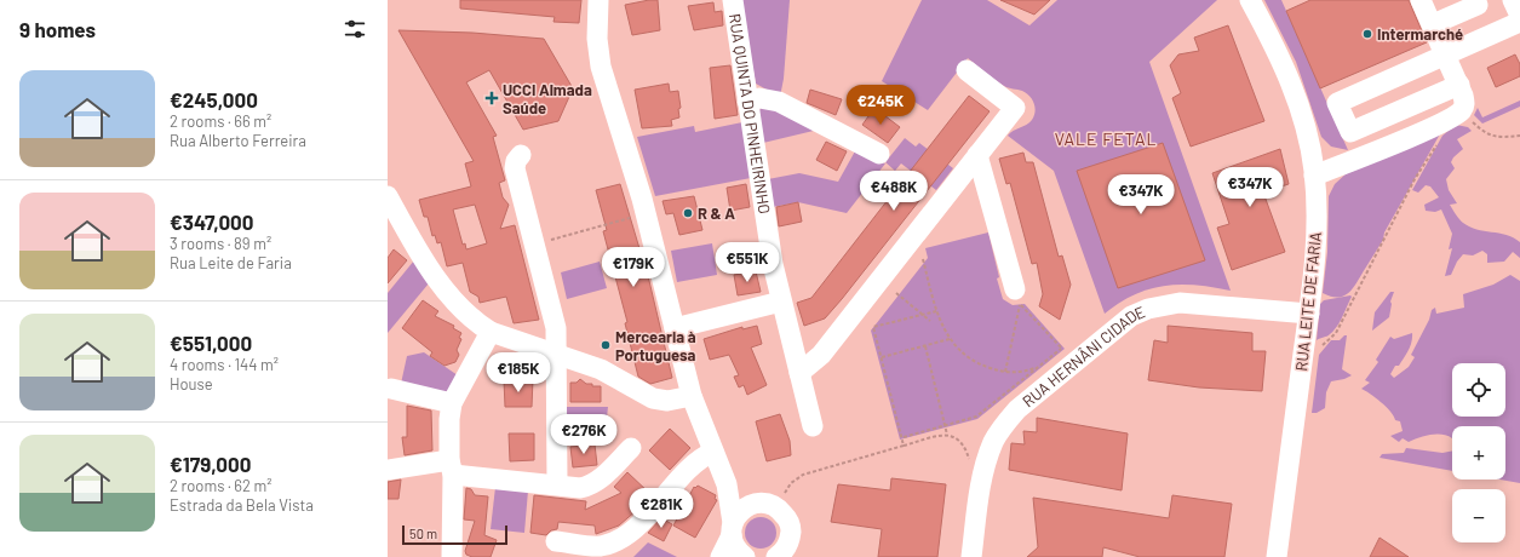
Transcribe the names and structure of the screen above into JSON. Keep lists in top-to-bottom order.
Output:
{
  "streets": {
    "street": ["RUA QUINTA DO PINHEIRINHO", "RUA LEITE DE FARIA", "RUA HERNÂNI CIDADE"]
  },
  "crossings": [
    ["RUA LEITE DE FARIA", "RUA HERNÂNI CIDADE"]
  ],
  "districts": ["VALE FETAL"],
  "places": {
    "other": ["Intermarché", "R & A", "Mercearia à Portuguesa"],
    "health": ["UCCI Almada Saúde"]
  },
  "scale_bar": "50 m",
  "page": {
    "heading": "9 homes",
    "list": [
      {
        "name": "€245,000",
        "note": "2 rooms · 66 m² · Rua Alberto Ferreira"
      },
      {
        "name": "€347,000",
        "note": "3 rooms · 89 m² · Rua Leite de Faria"
      },
      {
        "name": "€551,000",
        "note": "4 rooms · 144 m² · House"
      },
      {
        "name": "€179,000",
        "note": "2 rooms · 62 m² · Estrada da Bela Vista"
      }
    ],
    "price": [
      "€245K",
      "€347K",
      "€488K",
      "€347K",
      "€551K",
      "€179K",
      "€185K",
      "€276K",
      "€281K"
    ],
    "map_buttons": ["+", "−"],
    "scale": "50 m"
  }
}
